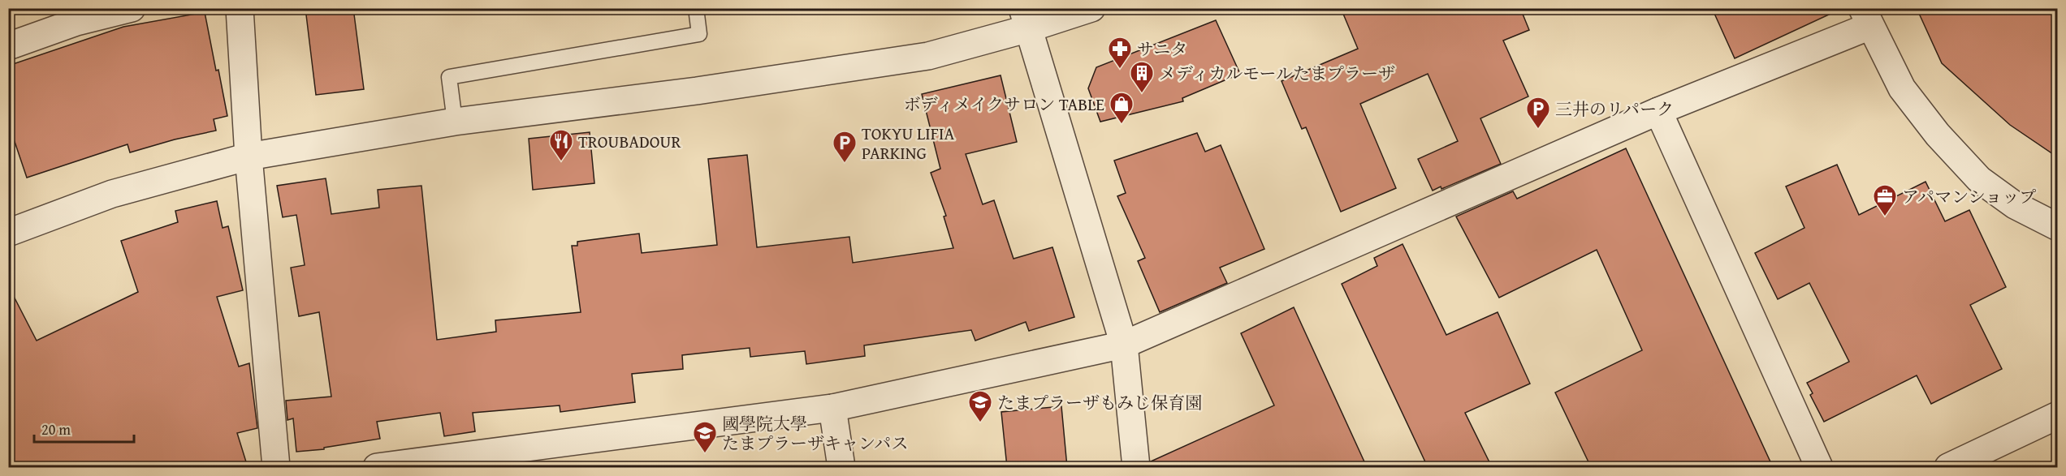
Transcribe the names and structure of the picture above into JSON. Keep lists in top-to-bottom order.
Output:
{
  "places": {
    "pharmacy": ["サニタ"],
    "building": ["メディカルモールたまプラーザ"],
    "shop": ["ボディメイクサロン TABLE"],
    "parking": ["三井のリパーク", "TOKYU LIFIA PARKING"],
    "restaurant": ["TROUBADOUR"],
    "office": ["アパマンショップ"],
    "school or university": ["たまプラーザもみじ保育園", "國學院大學 たまプラーザキャンパス"]
  },
  "scale_bar": "20 m"
}
